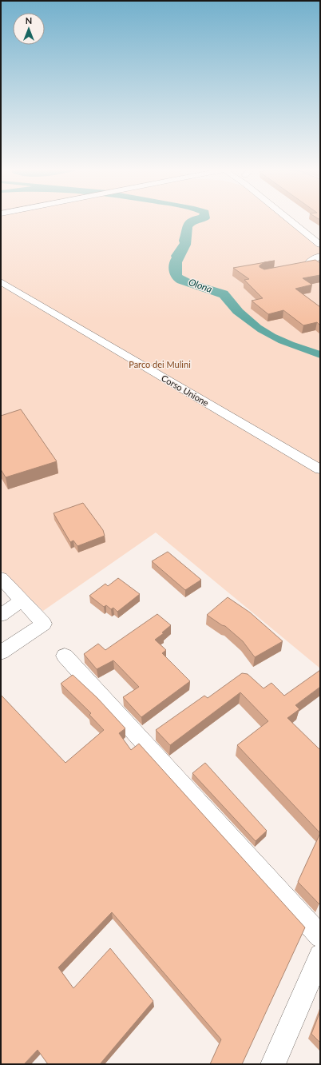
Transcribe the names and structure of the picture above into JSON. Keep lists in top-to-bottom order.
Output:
{
  "streets": {
    "street": ["Corso Unione"]
  },
  "water": ["Olona"],
  "parks": ["Parco dei Mulini"],
  "north": "top"
}
